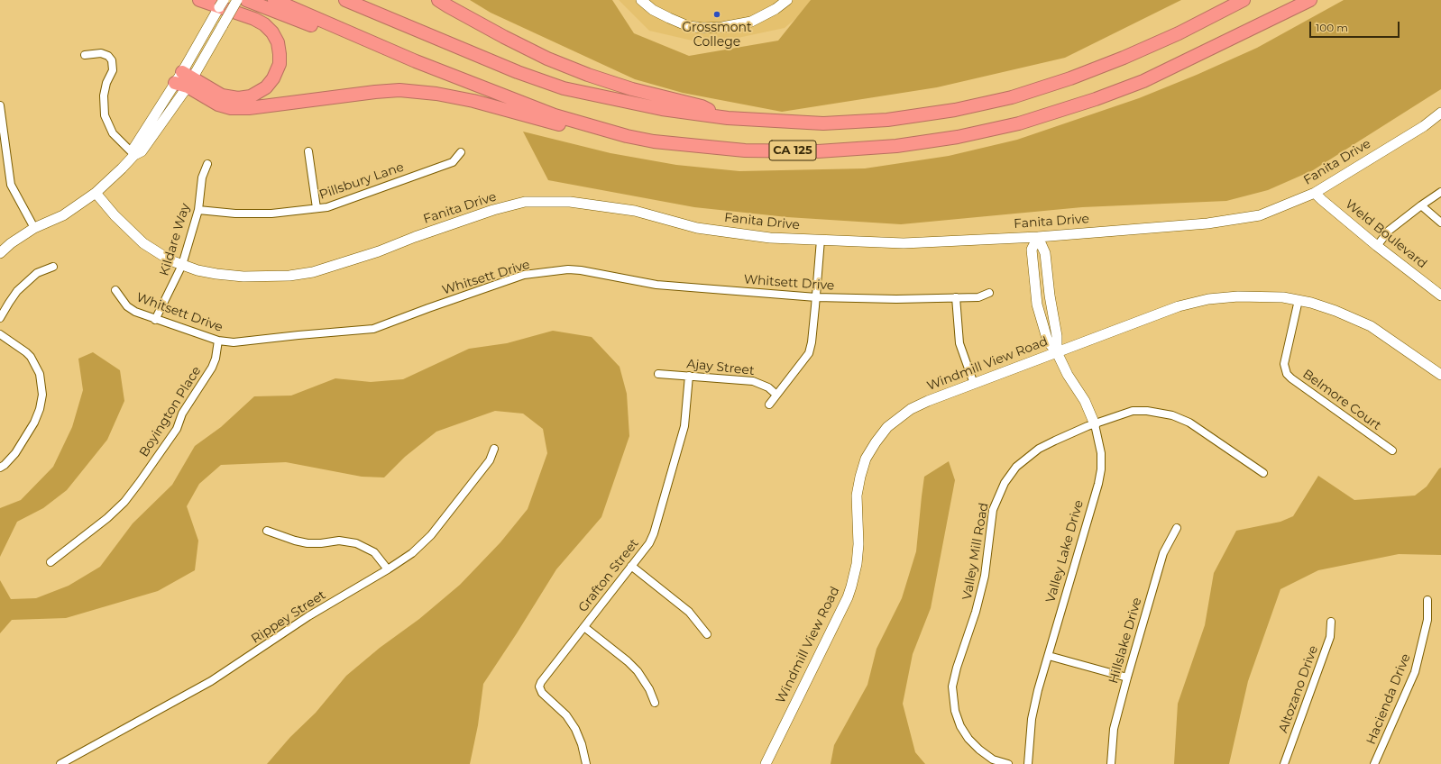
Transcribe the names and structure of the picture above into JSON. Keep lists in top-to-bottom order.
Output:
{
  "streets": {
    "highway": ["CA 125"],
    "main road": [
      "Fanita Drive",
      "Weld Boulevard",
      "Windmill View Road",
      "Valley Lake Drive"
    ],
    "street": [
      "Pillsbury Lane",
      "Kildare Way",
      "Whitsett Drive",
      "Ajay Street",
      "Belmore Court",
      "Boyington Place",
      "Valley Mill Road",
      "Grafton Street",
      "Rippey Street",
      "Hillslake Drive",
      "Altozano Drive",
      "Hacienda Drive"
    ]
  },
  "crossings": [
    ["Fanita Drive", "Weld Boulevard"],
    ["Fanita Drive", "Kildare Way"],
    ["Fanita Drive", "Valley Lake Drive"],
    ["Pillsbury Lane", "Kildare Way"],
    ["Kildare Way", "Whitsett Drive"],
    ["Whitsett Drive", "Boyington Place"],
    ["Windmill View Road", "Belmore Court"],
    ["Windmill View Road", "Valley Lake Drive"],
    ["Ajay Street", "Grafton Street"],
    ["Valley Mill Road", "Valley Lake Drive"]
  ],
  "places": ["Grossmont College"],
  "scale_bar": "100 m"
}
